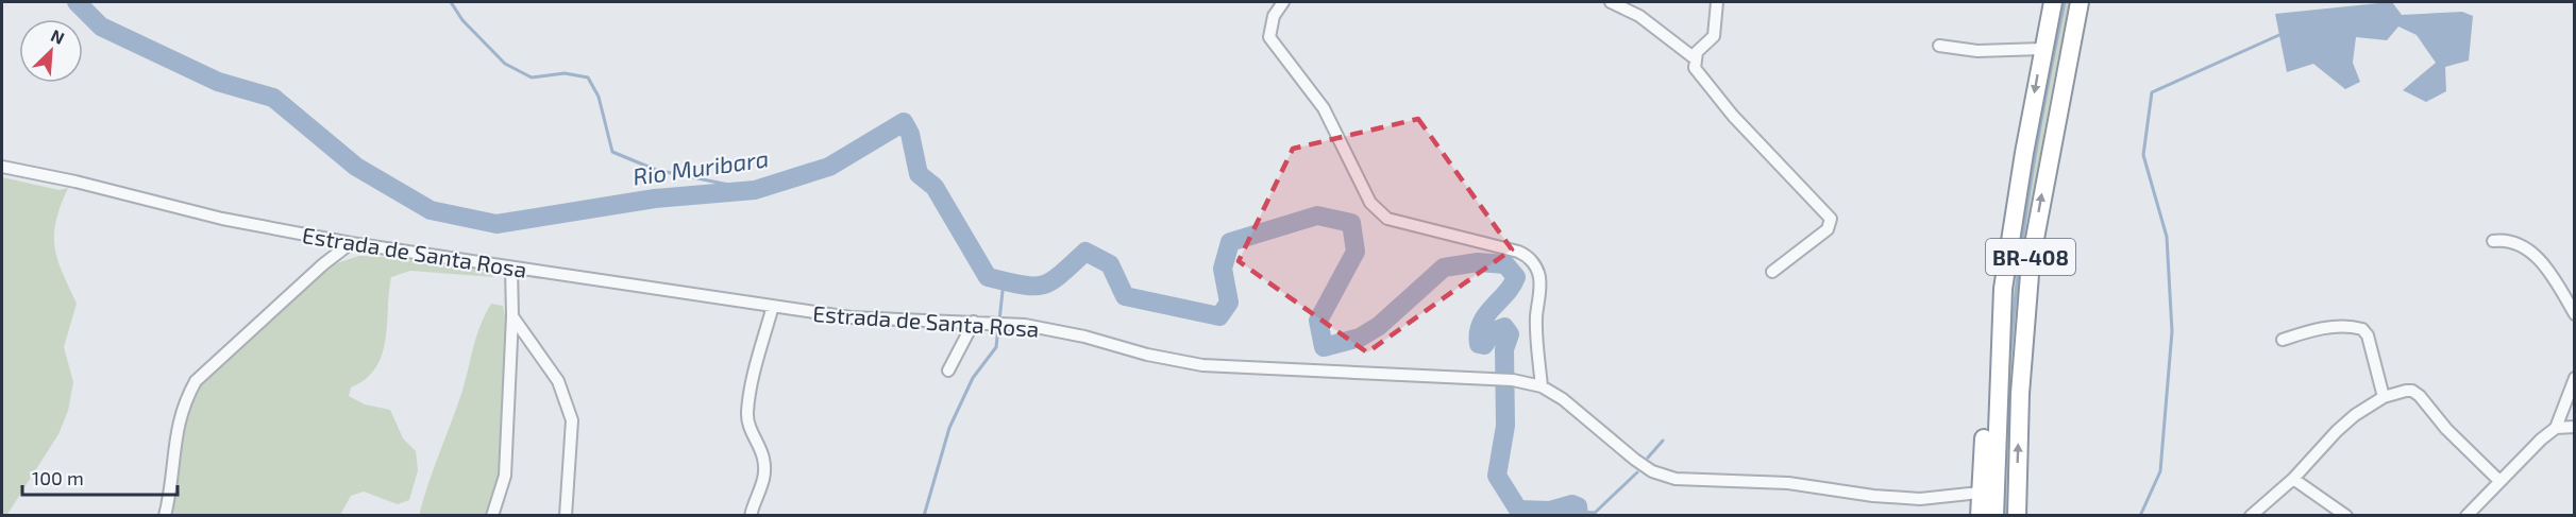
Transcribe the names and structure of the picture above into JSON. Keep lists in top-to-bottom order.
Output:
{
  "streets": {
    "highway": ["BR-408"],
    "street": ["Estrada de Santa Rosa"]
  },
  "water": ["Rio Muribara"],
  "scale_bar": "100 m",
  "north": "top right"
}
